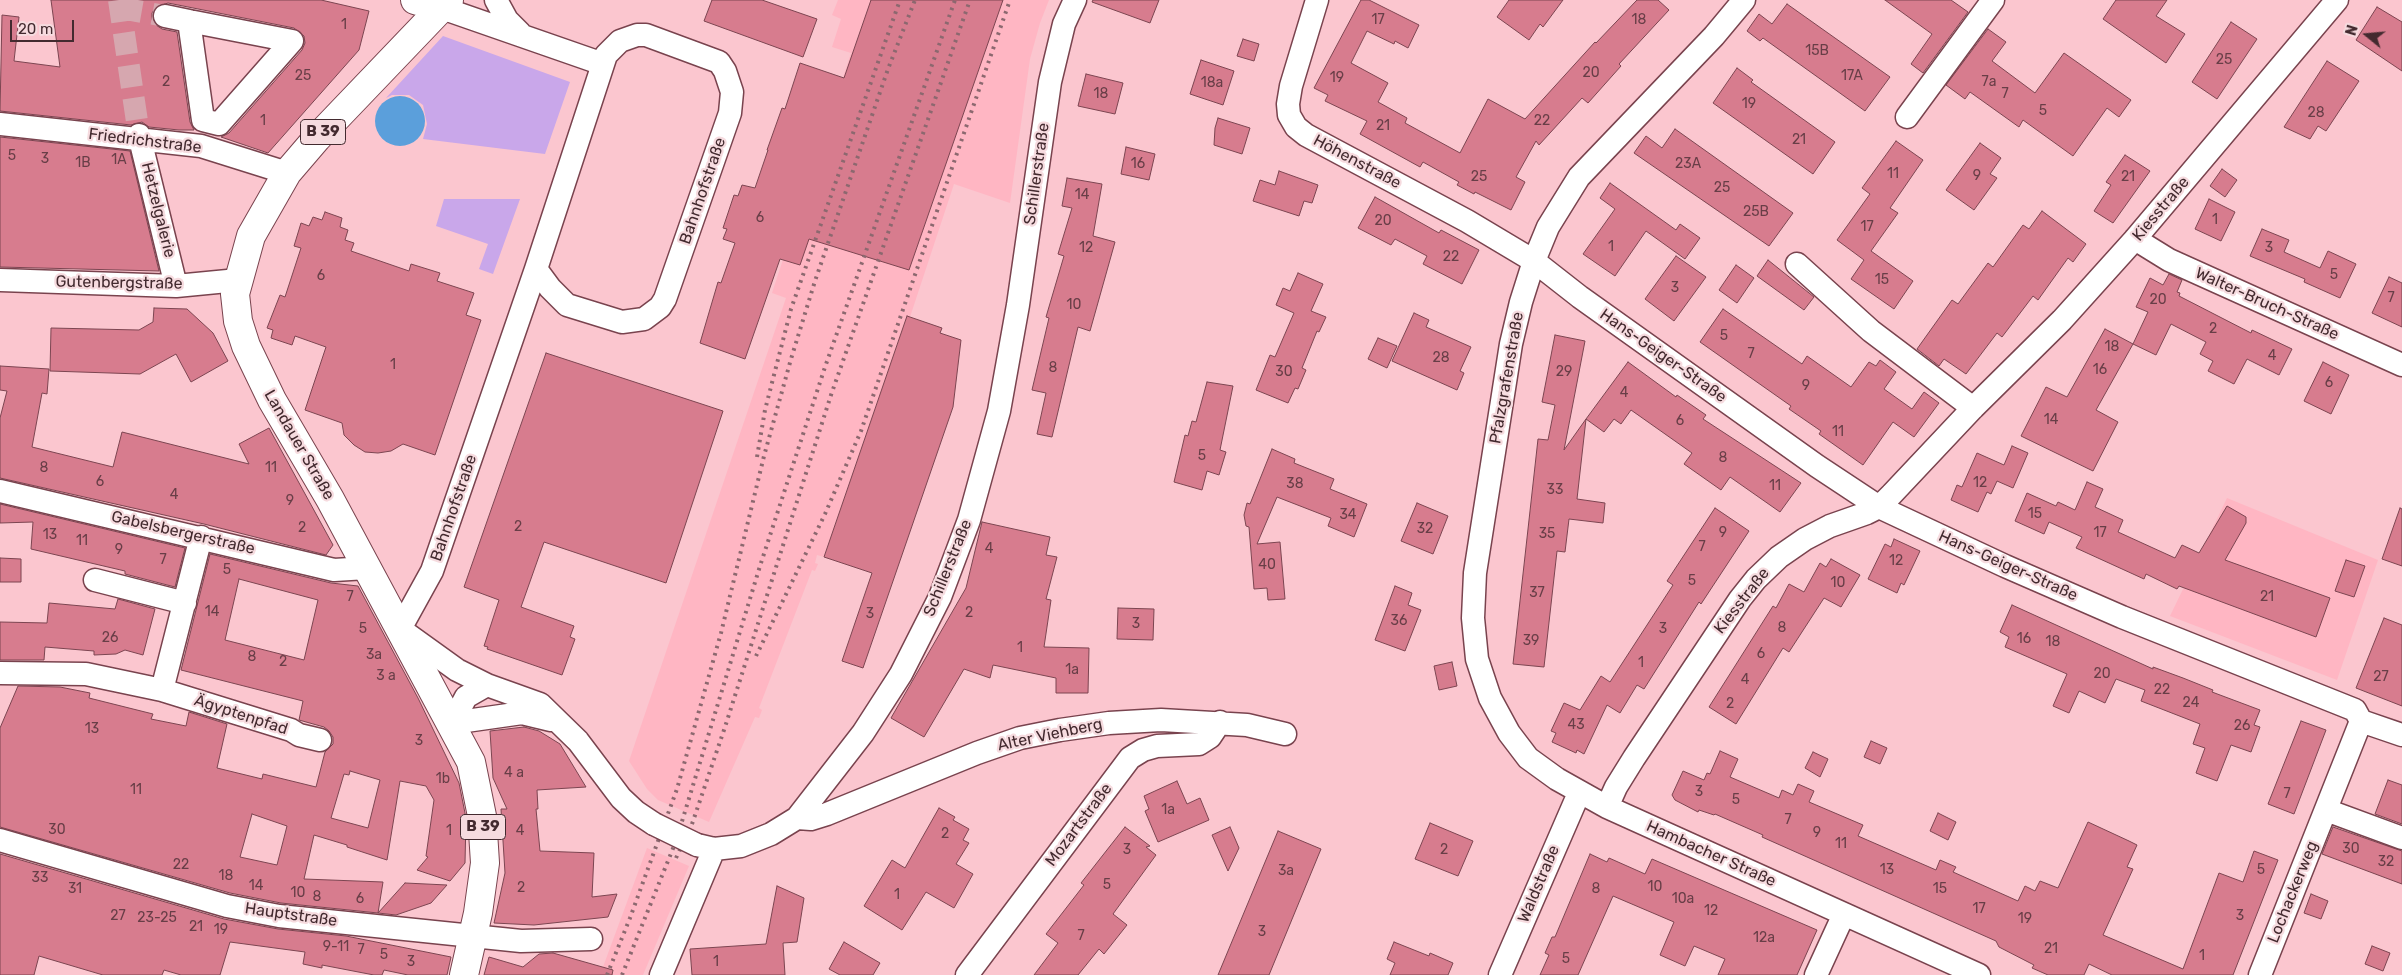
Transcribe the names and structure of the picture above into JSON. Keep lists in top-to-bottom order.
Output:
{
  "streets": {
    "main road": ["B 39", "Landauer Straße"],
    "street": [
      "Friedrichstraße",
      "Höhenstraße",
      "Schillerstraße",
      "Bahnhofstraße",
      "Kiesstraße",
      "Hetzelgalerie",
      "Gutenbergstraße",
      "Walter-Bruch-Straße",
      "Hans-Geiger-Straße",
      "Pfalzgrafenstraße",
      "Gabelsbergerstraße",
      "Ägyptenpfad",
      "Alter Viehberg",
      "Mozartstraße",
      "Hambacher Straße",
      "Waldstraße",
      "Lochackerweg",
      "Hauptstraße"
    ]
  },
  "crossings": [
    ["B 39", "Landauer Straße"],
    ["B 39", "Hauptstraße"],
    ["Friedrichstraße", "Hetzelgalerie"],
    ["Friedrichstraße", "Landauer Straße"],
    ["Höhenstraße", "Hans-Geiger-Straße"],
    ["Höhenstraße", "Pfalzgrafenstraße"],
    ["Schillerstraße", "Alter Viehberg"],
    ["Bahnhofstraße", "Landauer Straße"],
    ["Kiesstraße", "Walter-Bruch-Straße"],
    ["Kiesstraße", "Hans-Geiger-Straße"],
    ["Kiesstraße", "Hambacher Straße"],
    ["Hetzelgalerie", "Gutenbergstraße"],
    ["Gutenbergstraße", "Landauer Straße"],
    ["Hans-Geiger-Straße", "Pfalzgrafenstraße"],
    ["Pfalzgrafenstraße", "Hambacher Straße"],
    ["Pfalzgrafenstraße", "Waldstraße"],
    ["Landauer Straße", "Gabelsbergerstraße"],
    ["Landauer Straße", "Hauptstraße"],
    ["Alter Viehberg", "Mozartstraße"],
    ["Hambacher Straße", "Waldstraße"]
  ],
  "house_numbers": [
    "17",
    "18",
    "1",
    "15B",
    "25",
    "20",
    "25",
    "17A",
    "19",
    "2",
    "7a",
    "18a",
    "18",
    "7",
    "19",
    "5",
    "28",
    "1",
    "22",
    "21",
    "21",
    "5",
    "3",
    "1A",
    "1B",
    "16",
    "23A",
    "11",
    "9",
    "25",
    "21",
    "25",
    "14",
    "25B",
    "6",
    "1",
    "20",
    "17",
    "1",
    "12",
    "3",
    "22",
    "5",
    "6",
    "15",
    "3",
    "7",
    "20",
    "10",
    "2",
    "5",
    "18",
    "7",
    "4",
    "28",
    "1",
    "8",
    "16",
    "30",
    "29",
    "6",
    "9",
    "4",
    "14",
    "6",
    "11",
    "5",
    "8",
    "8",
    "11",
    "6",
    "12",
    "38",
    "11",
    "33",
    "4",
    "9",
    "15",
    "34",
    "2",
    "2",
    "32",
    "9",
    "17",
    "35",
    "13",
    "11",
    "7",
    "4",
    "9",
    "7",
    "12",
    "40",
    "5",
    "5",
    "10",
    "37",
    "7",
    "21",
    "14",
    "2",
    "3",
    "36",
    "3",
    "8",
    "5",
    "3",
    "26",
    "16",
    "39",
    "18",
    "1",
    "6",
    "3a",
    "8",
    "2",
    "1",
    "1a",
    "20",
    "3 a",
    "27",
    "4",
    "22",
    "24",
    "2",
    "43",
    "26",
    "13",
    "3",
    "4 a",
    "1b",
    "11",
    "3",
    "7",
    "5",
    "1a",
    "7",
    "30",
    "1",
    "4",
    "9",
    "2",
    "11",
    "30",
    "3",
    "2",
    "32",
    "22",
    "13",
    "5",
    "3a",
    "18",
    "33",
    "5",
    "14",
    "10",
    "2",
    "31",
    "8",
    "15",
    "10",
    "1",
    "8",
    "6",
    "10a",
    "17",
    "12",
    "27",
    "3",
    "23-25",
    "19",
    "21",
    "19",
    "3",
    "7",
    "12a",
    "9-11",
    "21",
    "7",
    "5",
    "1",
    "5",
    "3",
    "1"
  ],
  "scale_bar": "20 m",
  "north": "left"
}
